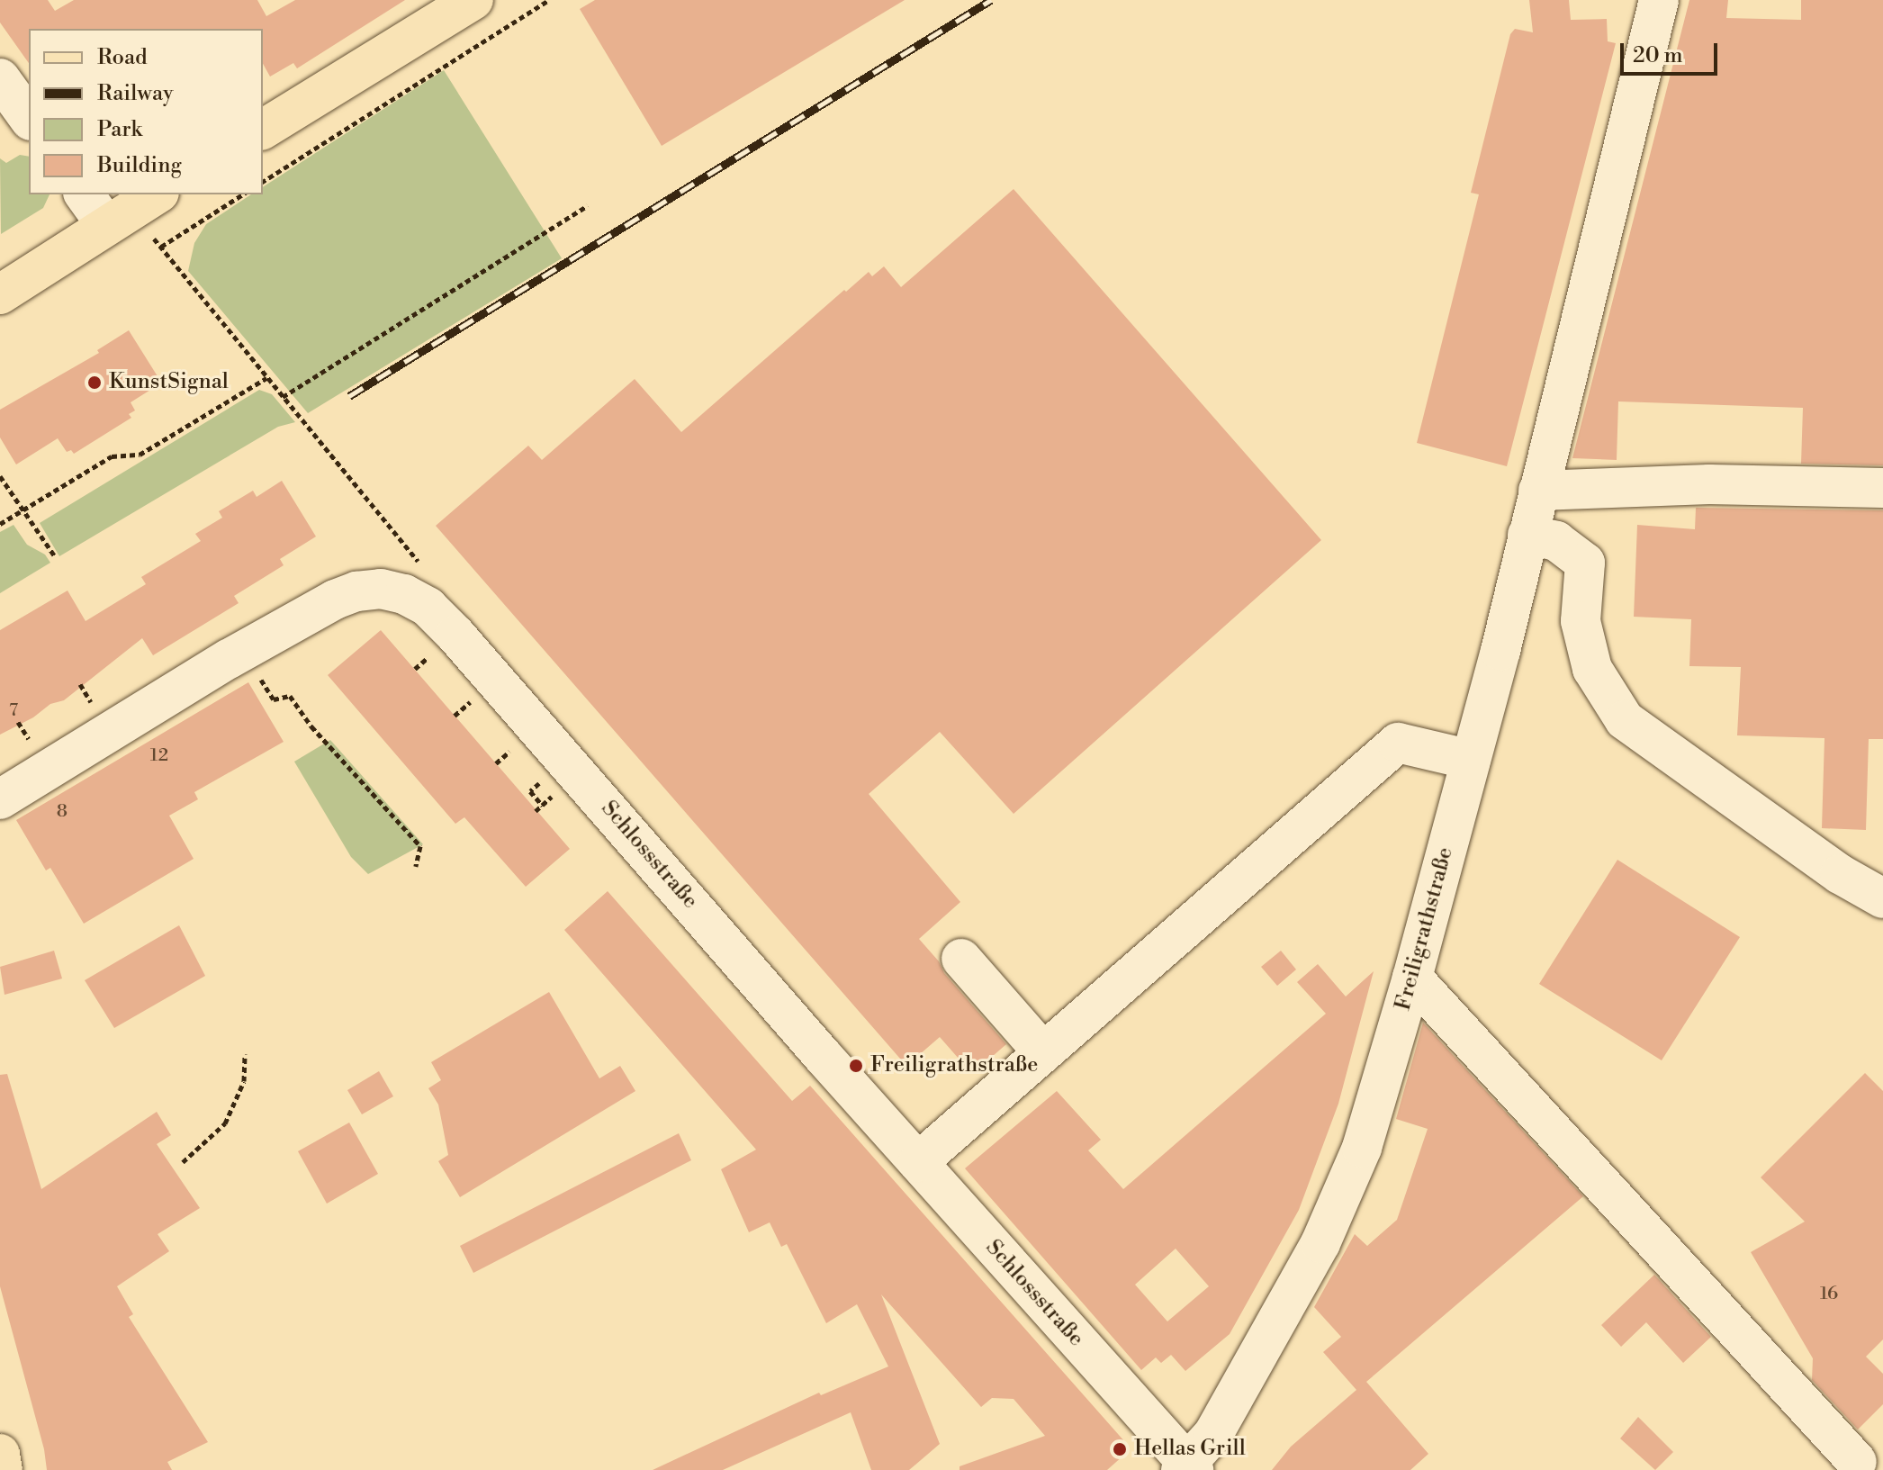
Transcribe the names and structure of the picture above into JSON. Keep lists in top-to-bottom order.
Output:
{
  "streets": {
    "street": ["Schlossstraße", "Freiligrathstraße"]
  },
  "crossings": [
    ["Schlossstraße", "Freiligrathstraße"]
  ],
  "places": ["KunstSignal", "Freiligrathstraße", "Hellas Grill"],
  "house_numbers": [
    "7",
    "12",
    "8",
    "16"
  ],
  "legend": [
    "Road",
    "Railway",
    "Park",
    "Building"
  ],
  "scale_bar": "20 m"
}
